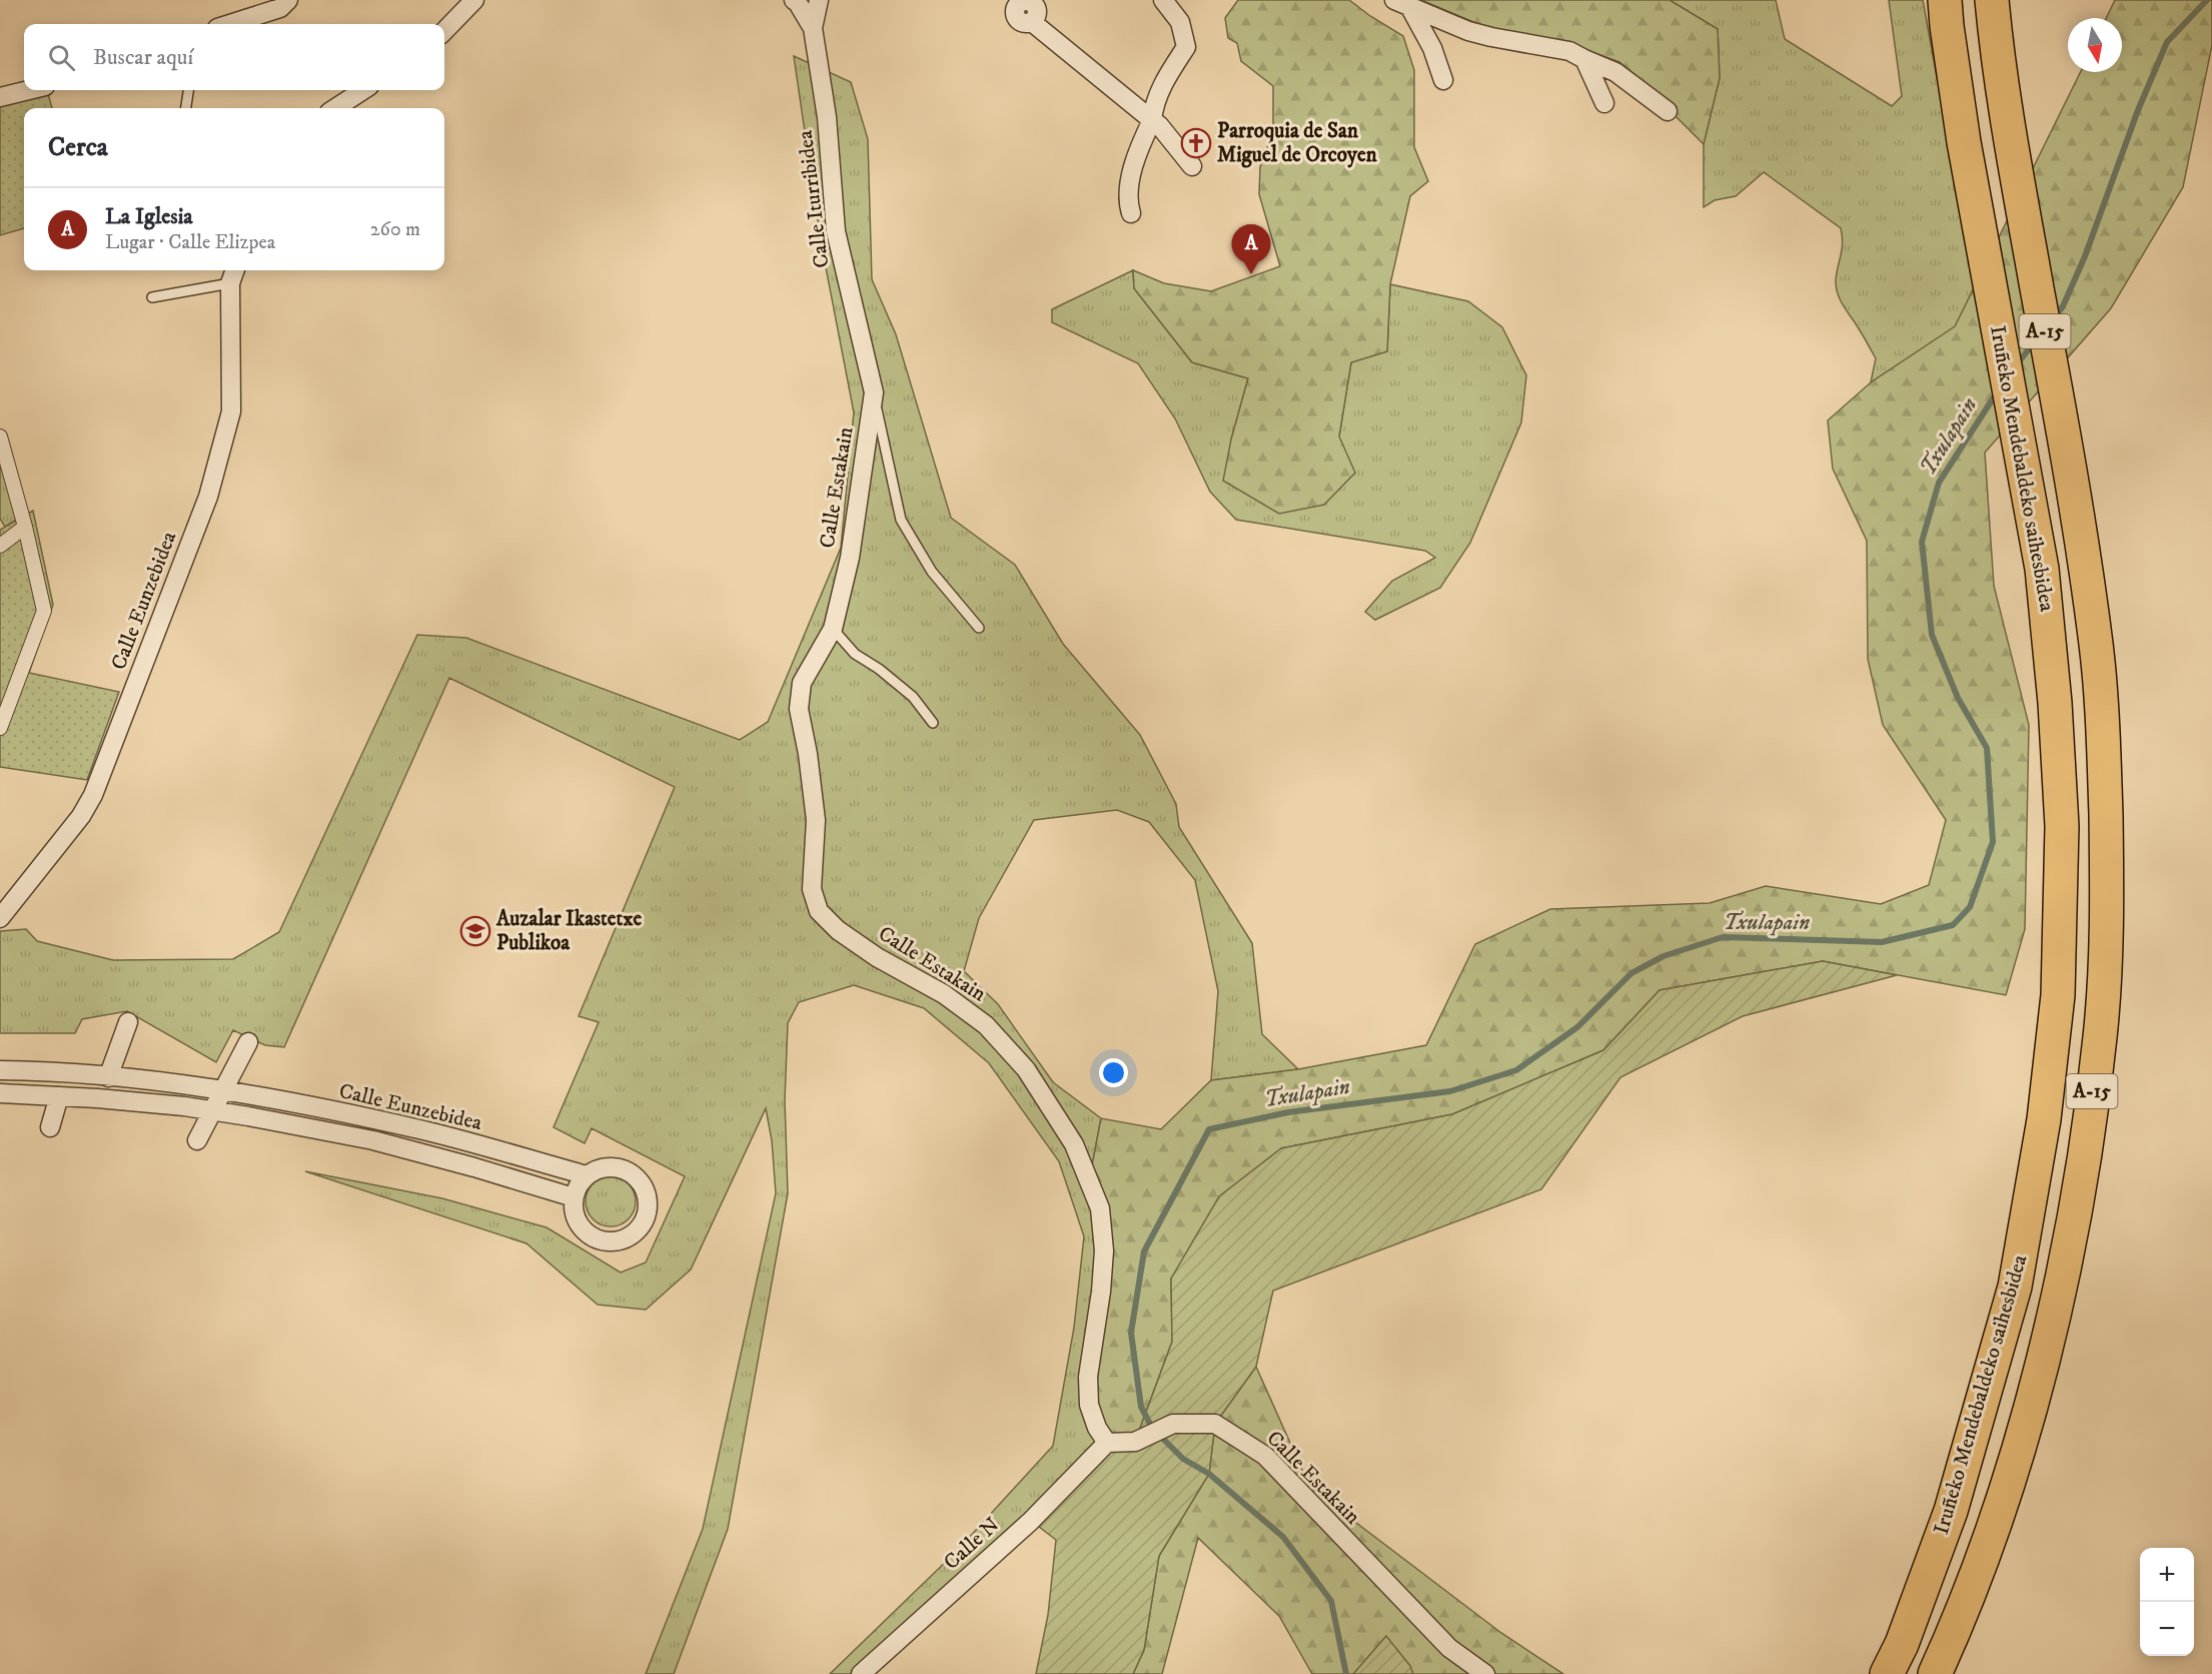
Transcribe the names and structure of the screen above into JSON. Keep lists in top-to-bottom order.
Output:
{
  "streets": {
    "highway": ["A-15", "Iruñeko Mendebaldeko saihesbidea"],
    "street": [
      "Calle Iturribidea",
      "Calle Estakain",
      "Calle Eunzebidea",
      "Calle N"
    ]
  },
  "crossings": [
    ["Calle Iturribidea", "Calle Estakain"],
    ["Calle Estakain", "Calle N"]
  ],
  "water": ["Txulapain"],
  "places": {
    "church": ["Parroquia de San Miguel de Orcoyen"],
    "school or university": ["Auzalar Ikastetxe Publikoa"]
  },
  "north": "bottom",
  "page": {
    "search": "Buscar aquí",
    "heading": "Cerca",
    "list": [
      {
        "mark": "A",
        "name": "La Iglesia",
        "note": "Lugar · Calle Elizpea",
        "value": "260 m"
      }
    ],
    "pins": "A",
    "map_buttons": ["+", "−"]
  }
}
